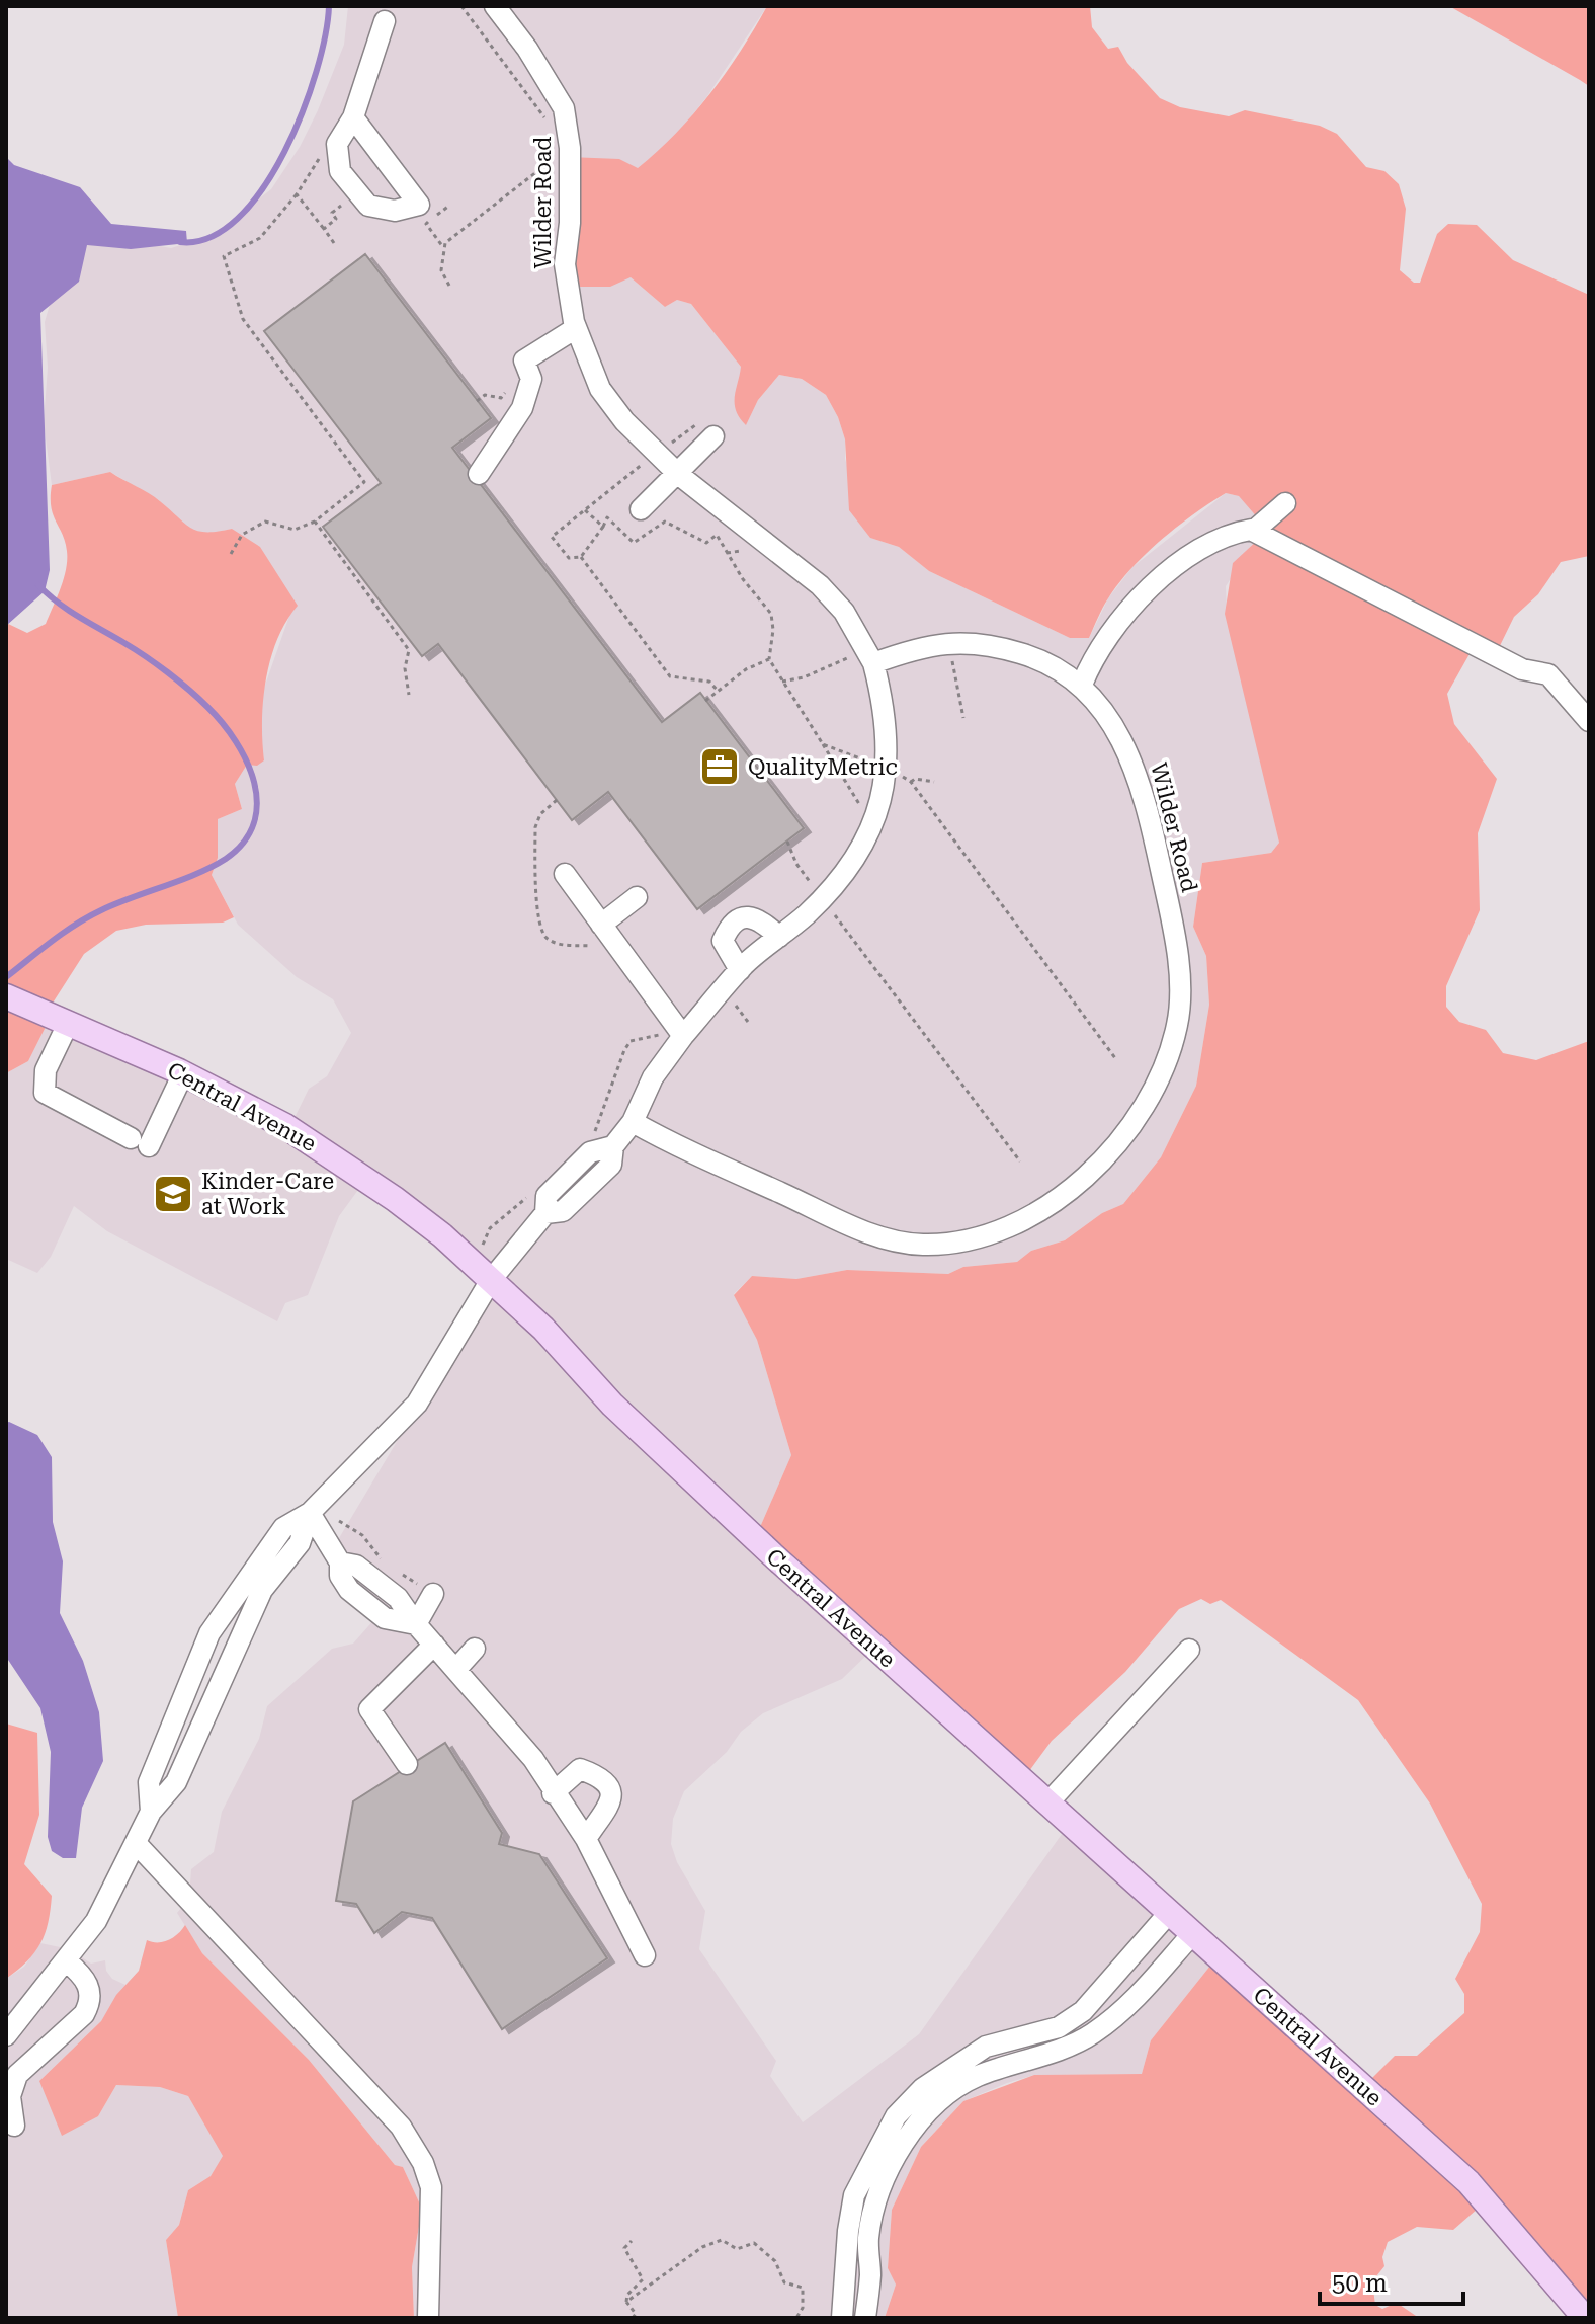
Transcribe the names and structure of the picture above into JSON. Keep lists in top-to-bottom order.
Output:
{
  "streets": {
    "main road": ["Central Avenue"],
    "street": ["Wilder Road"]
  },
  "places": {
    "office": ["QualityMetric"],
    "school or university": ["Kinder-Care at Work"]
  },
  "scale_bar": "50 m"
}
